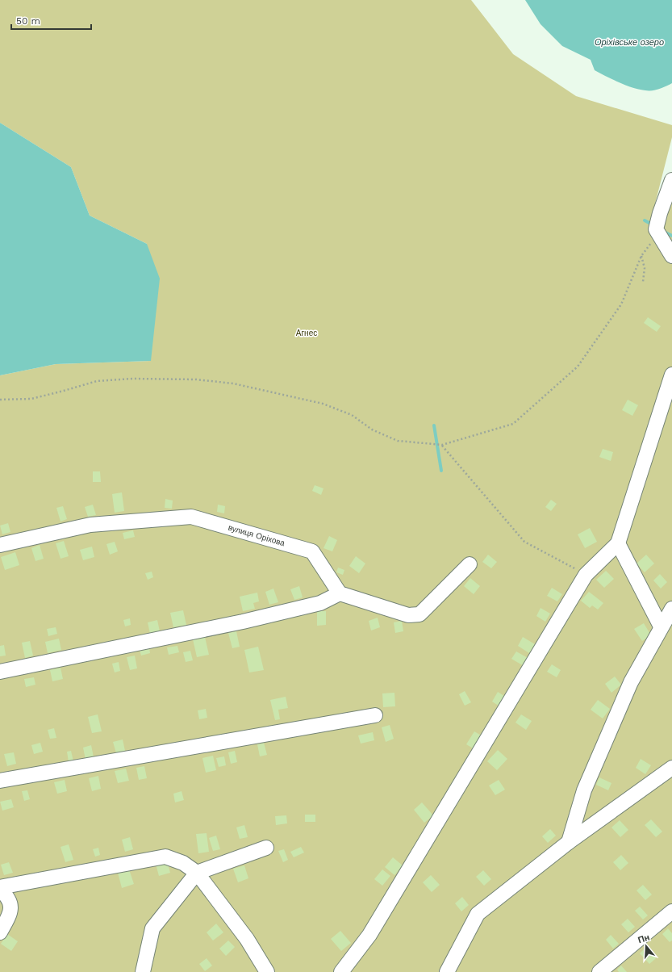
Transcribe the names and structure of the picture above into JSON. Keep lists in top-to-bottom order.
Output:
{
  "streets": {
    "lane": ["вулиця Оріхова"]
  },
  "water": ["Оріхівське озеро"],
  "parks": ["Агнес"],
  "scale_bar": "50 m",
  "north": "top"
}
